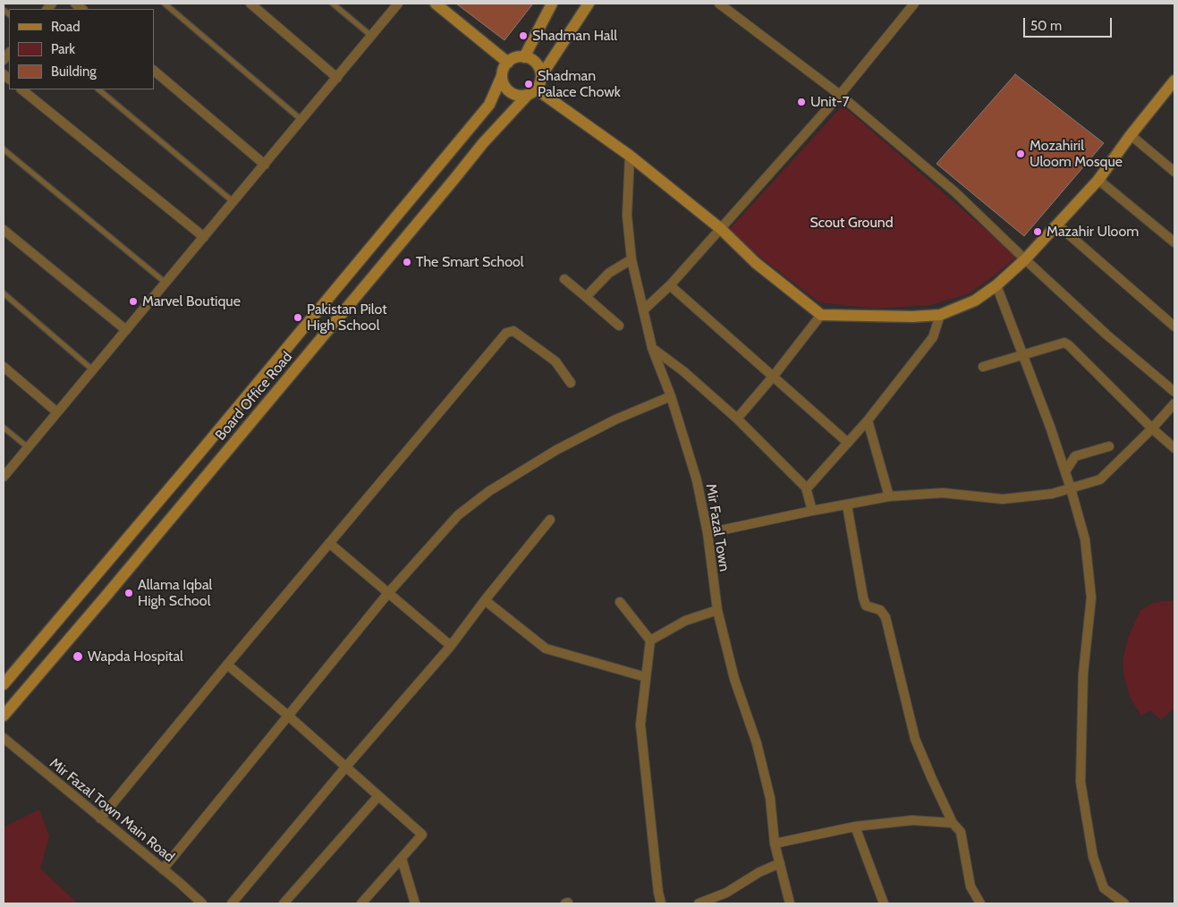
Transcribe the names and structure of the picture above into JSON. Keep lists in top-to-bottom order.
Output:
{
  "streets": {
    "street": ["Board Office Road", "Mir Fazal Town", "Mir Fazal Town Main Road"]
  },
  "parks": ["Scout Ground"],
  "places": [
    "Shadman Hall",
    "Shadman Palace Chowk",
    "Unit-7",
    "Mozahiril Uloom Mosque",
    "Mazahir Uloom",
    "The Smart School",
    "Marvel Boutique",
    "Pakistan Pilot High School",
    "Allama Iqbal High School",
    "Wapda Hospital"
  ],
  "legend": ["Road", "Park", "Building"],
  "scale_bar": "50 m"
}
